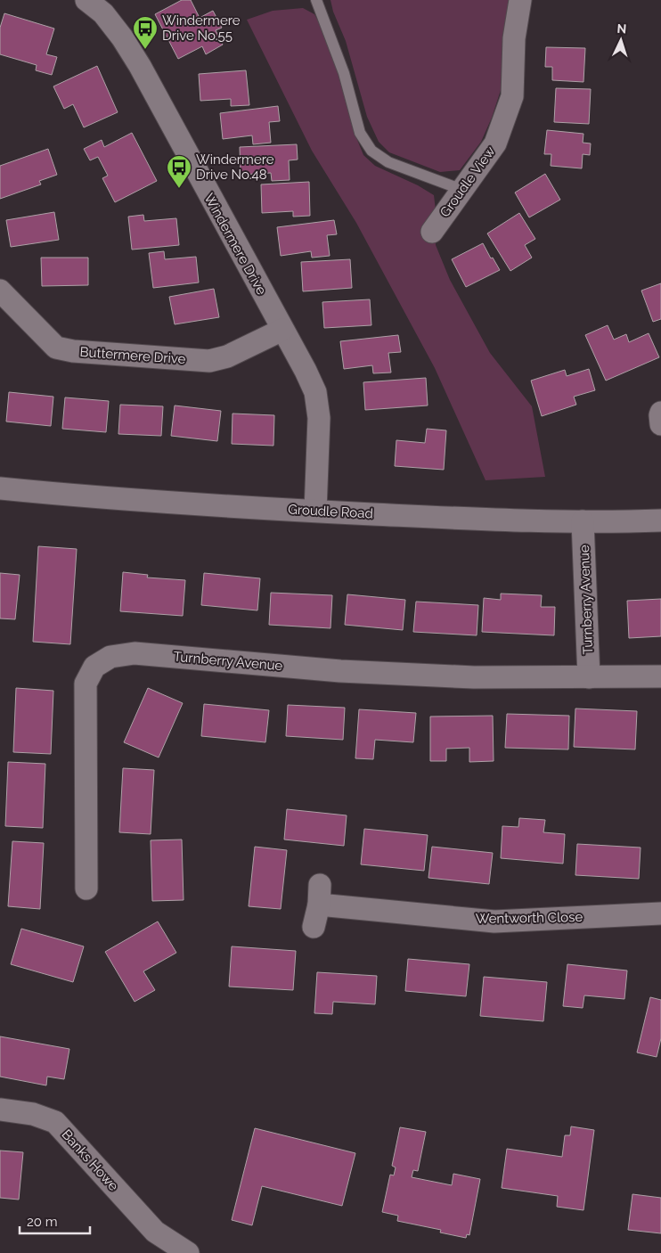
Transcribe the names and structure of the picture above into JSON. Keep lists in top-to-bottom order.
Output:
{
  "streets": {
    "street": [
      "Groudle View",
      "Windermere Drive",
      "Buttermere Drive",
      "Groudle Road",
      "Turnberry Avenue",
      "Wentworth Close",
      "Banks Howe"
    ]
  },
  "crossings": [
    ["Windermere Drive", "Buttermere Drive"],
    ["Windermere Drive", "Groudle Road"],
    ["Groudle Road", "Turnberry Avenue"]
  ],
  "places": {
    "bus stop": ["Windermere Drive No.55", "Windermere Drive No.48"]
  },
  "scale_bar": "20 m",
  "north": "top"
}
